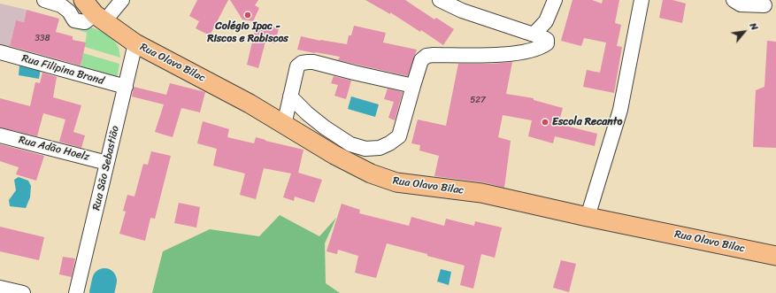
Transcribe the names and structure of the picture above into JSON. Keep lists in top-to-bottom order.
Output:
{
  "streets": {
    "main road": ["Rua Olavo Bilac"],
    "street": ["Rua Filipina Brand", "Rua Adão Hoelz", "Rua São Sebastião"]
  },
  "crossings": [
    ["Rua Olavo Bilac", "Rua São Sebastião"],
    ["Rua Filipina Brand", "Rua São Sebastião"],
    ["Rua Adão Hoelz", "Rua São Sebastião"]
  ],
  "places": ["Colégio Ipac - Riscos e Rabiscos", "Escola Recanto"],
  "house_numbers": ["338", "527"],
  "north": "top right"
}
